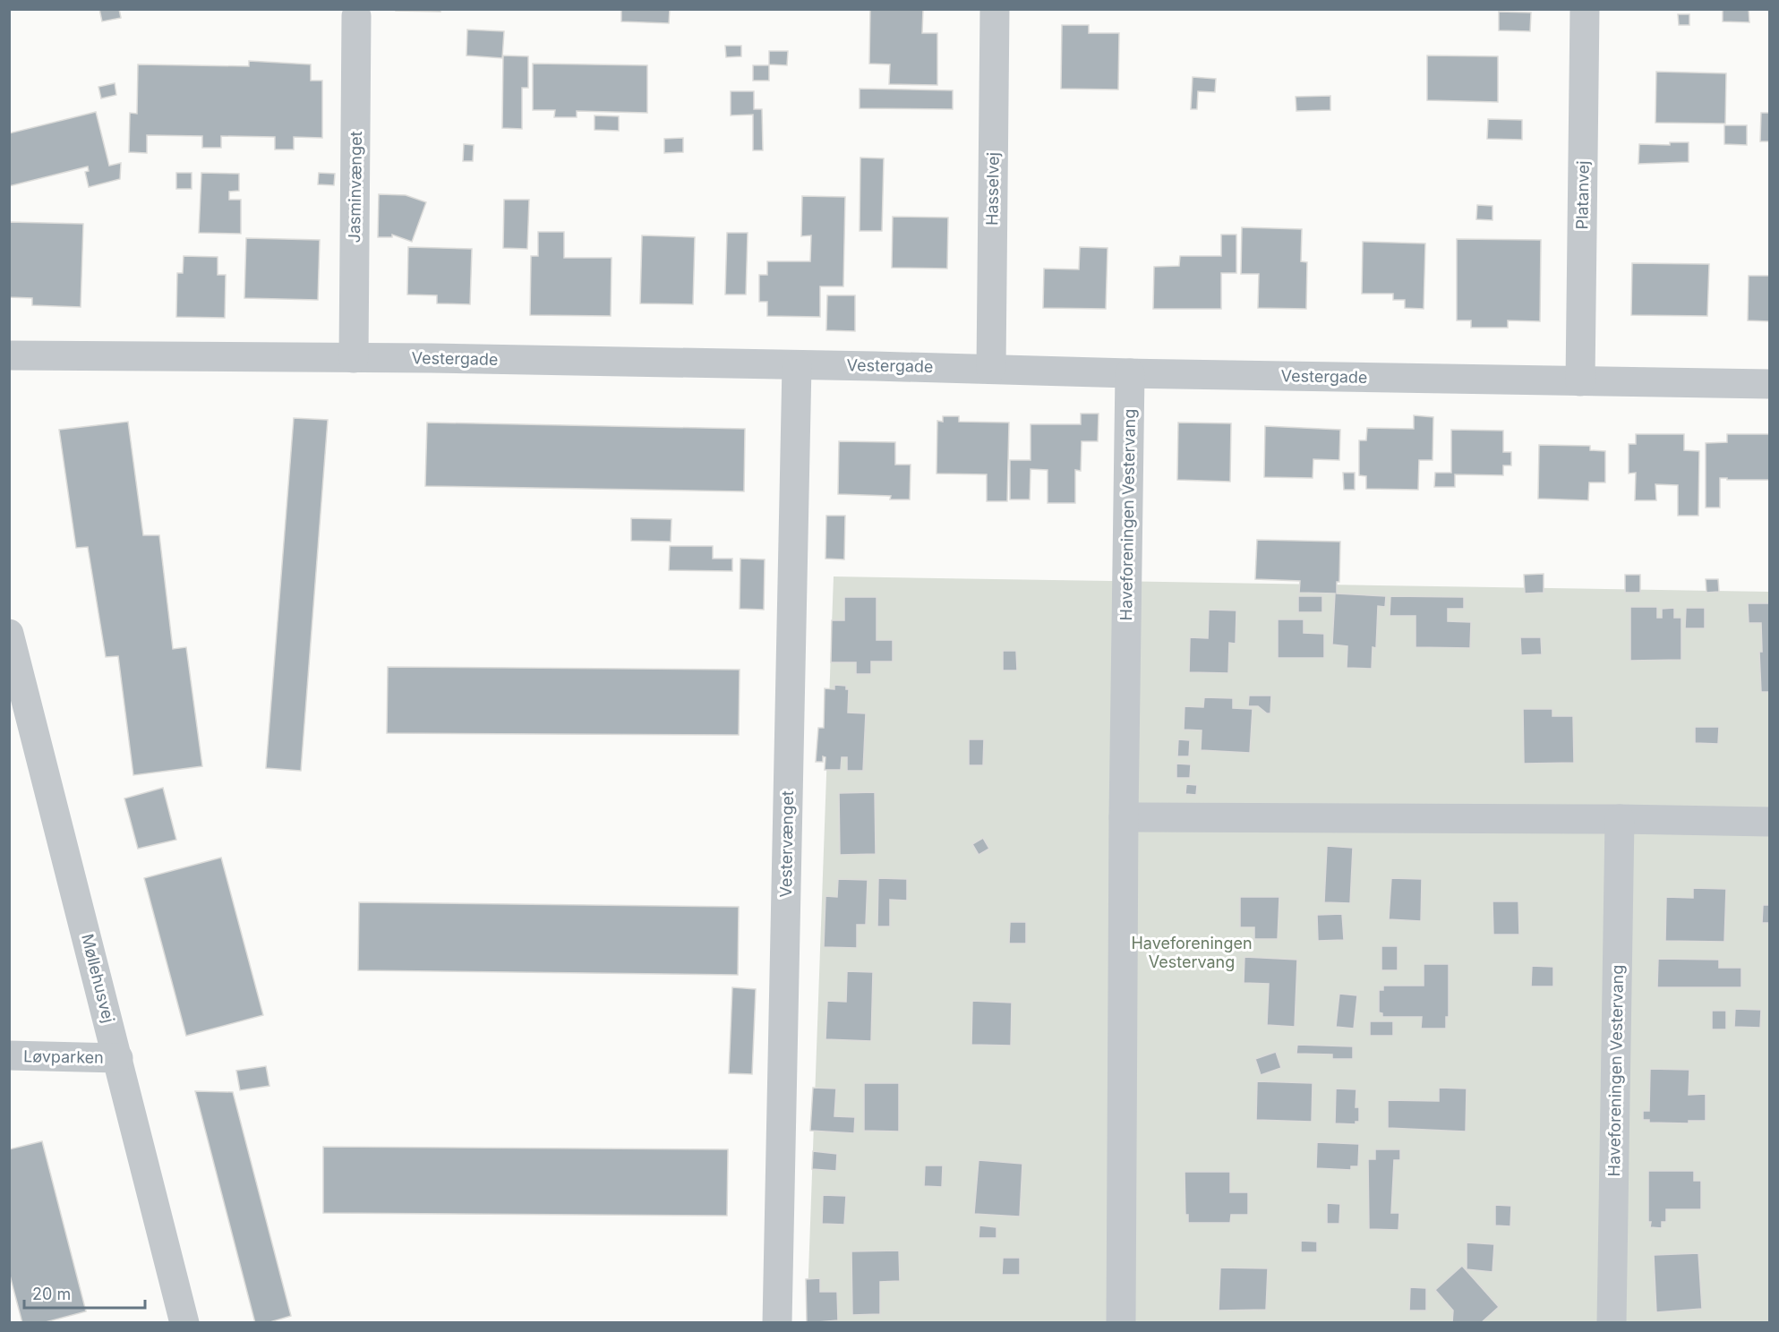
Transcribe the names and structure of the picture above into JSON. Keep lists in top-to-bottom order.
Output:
{
  "streets": {
    "street": [
      "Jasminvænget",
      "Hasselvej",
      "Platanvej",
      "Vestergade",
      "Haveforeningen Vestervang",
      "Vestervænget",
      "Møllehusvej",
      "Løvparken"
    ]
  },
  "crossings": [
    ["Jasminvænget", "Vestergade"],
    ["Hasselvej", "Vestergade"],
    ["Platanvej", "Vestergade"],
    ["Vestergade", "Haveforeningen Vestervang"],
    ["Vestergade", "Vestervænget"],
    ["Møllehusvej", "Løvparken"]
  ],
  "parks": ["Haveforeningen Vestervang"],
  "scale_bar": "20 m"
}
